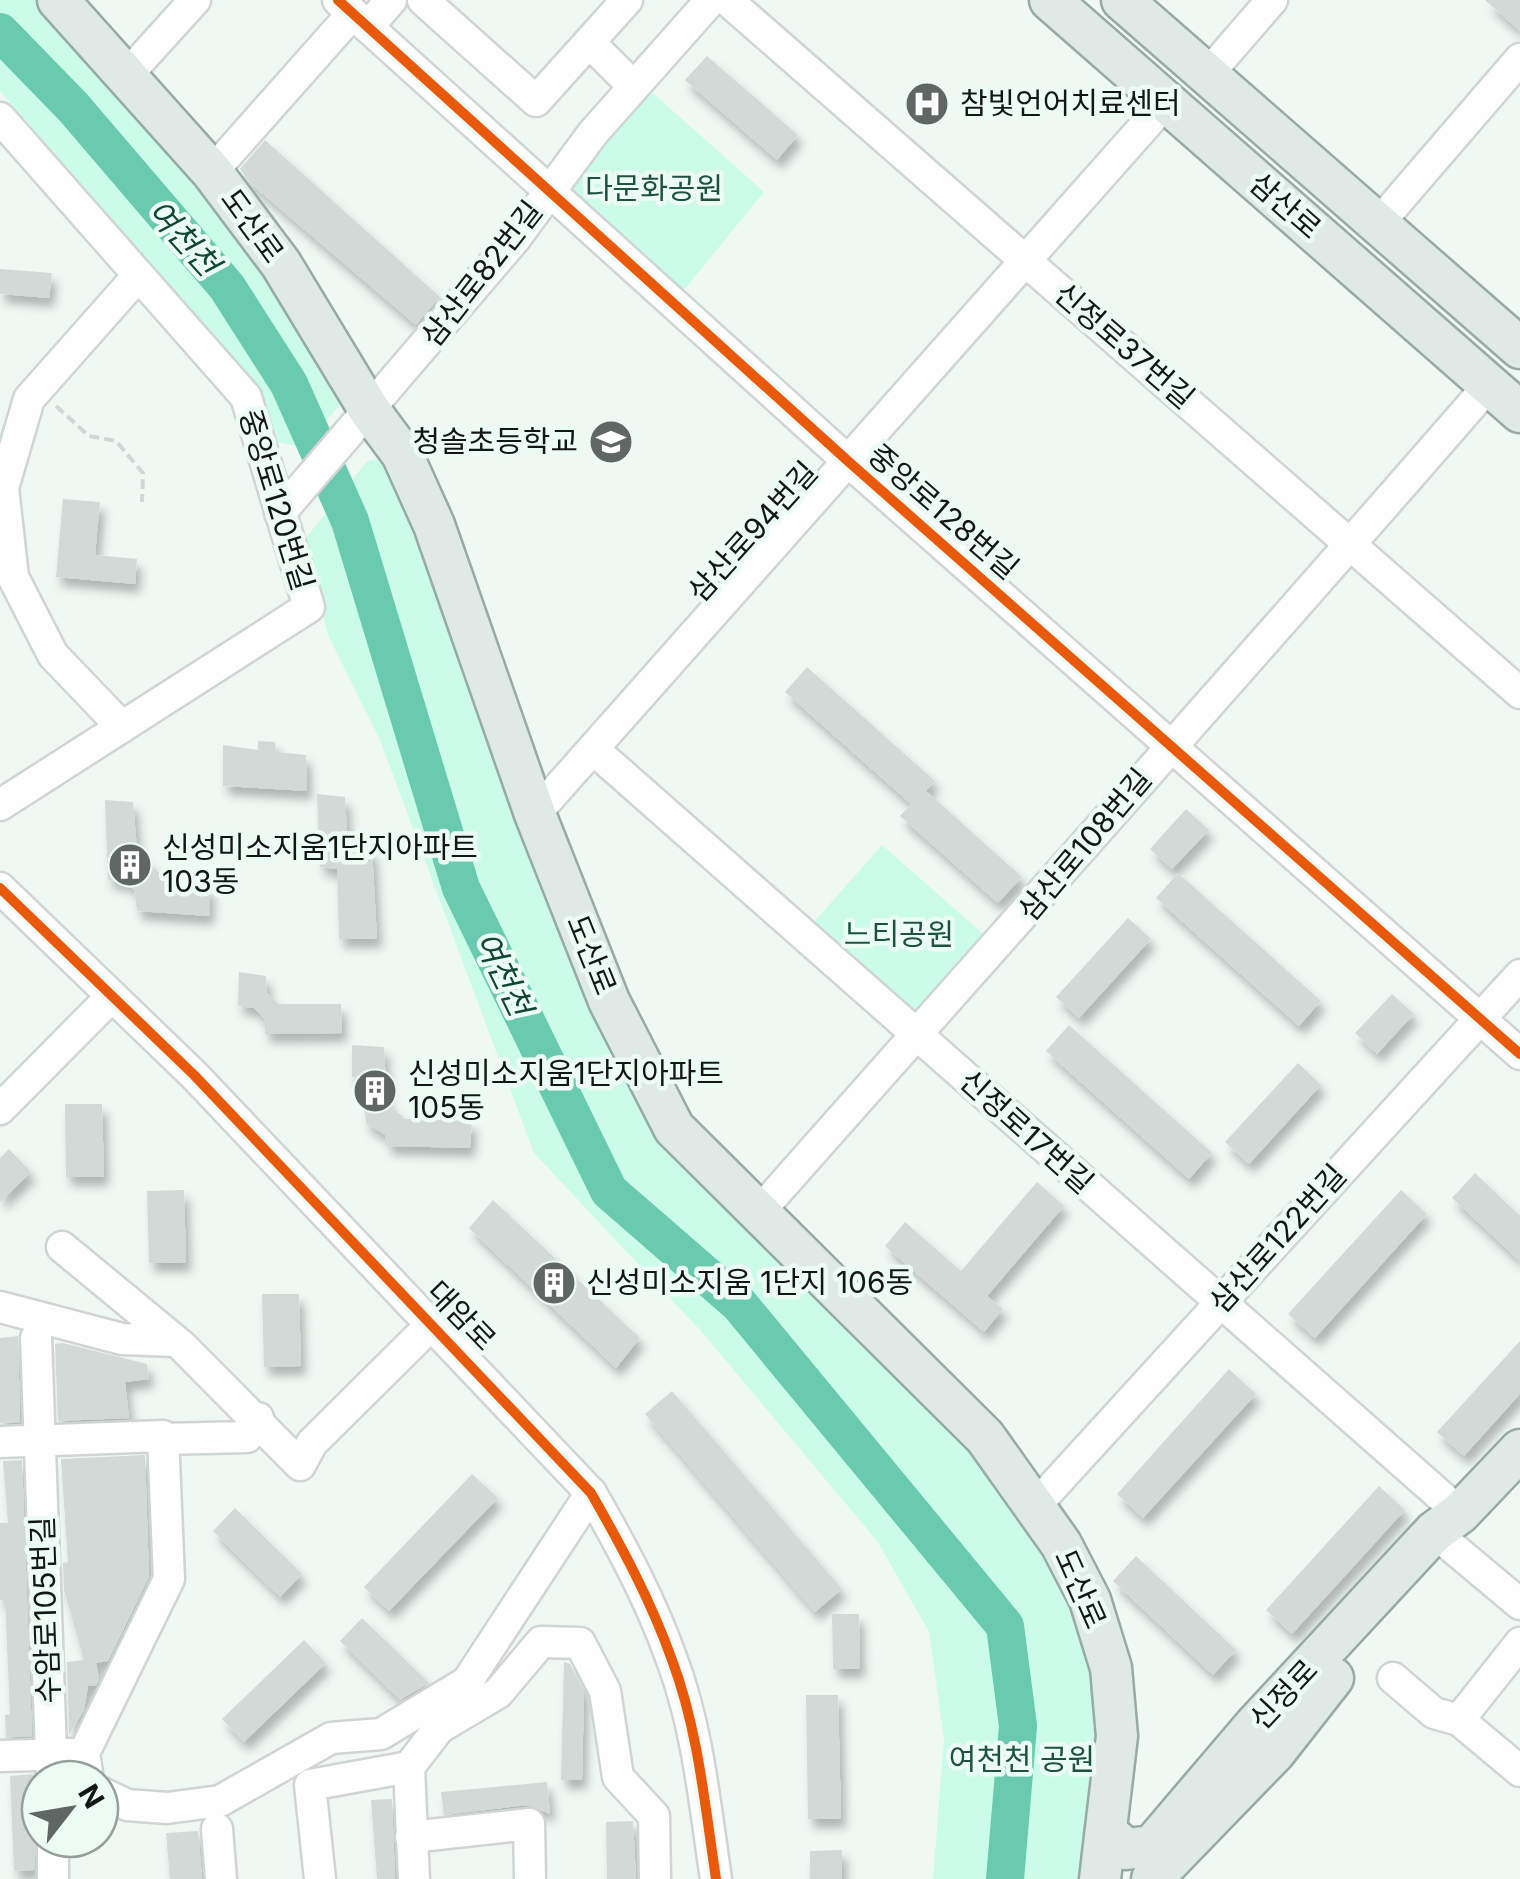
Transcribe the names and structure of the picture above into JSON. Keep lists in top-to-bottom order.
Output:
{
  "streets": {
    "main road": ["삼산로", "도산로", "신정로"],
    "street": [
      "삼산로82번길",
      "신정로37번길",
      "중앙로120번길",
      "중앙로128번길",
      "삼산로94번길",
      "삼산로108번길",
      "신정로17번길",
      "삼산로122번길",
      "대암로",
      "수암로105번길"
    ]
  },
  "crossings": [
    ["삼산로", "삼산로94번길"],
    ["삼산로", "삼산로108번길"],
    ["도산로", "삼산로82번길"],
    ["도산로", "삼산로94번길"],
    ["도산로", "삼산로108번길"],
    ["도산로", "삼산로122번길"],
    ["삼산로82번길", "중앙로120번길"],
    ["삼산로82번길", "중앙로128번길"],
    ["신정로37번길", "삼산로94번길"],
    ["신정로37번길", "삼산로108번길"],
    ["중앙로128번길", "삼산로94번길"],
    ["중앙로128번길", "삼산로108번길"],
    ["중앙로128번길", "삼산로122번길"],
    ["삼산로94번길", "신정로17번길"],
    ["삼산로108번길", "신정로17번길"],
    ["신정로17번길", "삼산로122번길"],
    ["신정로17번길", "신정로"]
  ],
  "water": ["여천천"],
  "parks": ["다문화공원", "느티공원", "여천천 공원"],
  "places": {
    "hospital": ["참빛언어치료센터"],
    "school or university": ["청솔초등학교"],
    "building": ["신성미소지움1단지아파트 103동", "신성미소지움1단지아파트 105동", "신성미소지움 1단지 106동"]
  },
  "north": "top right"
}
